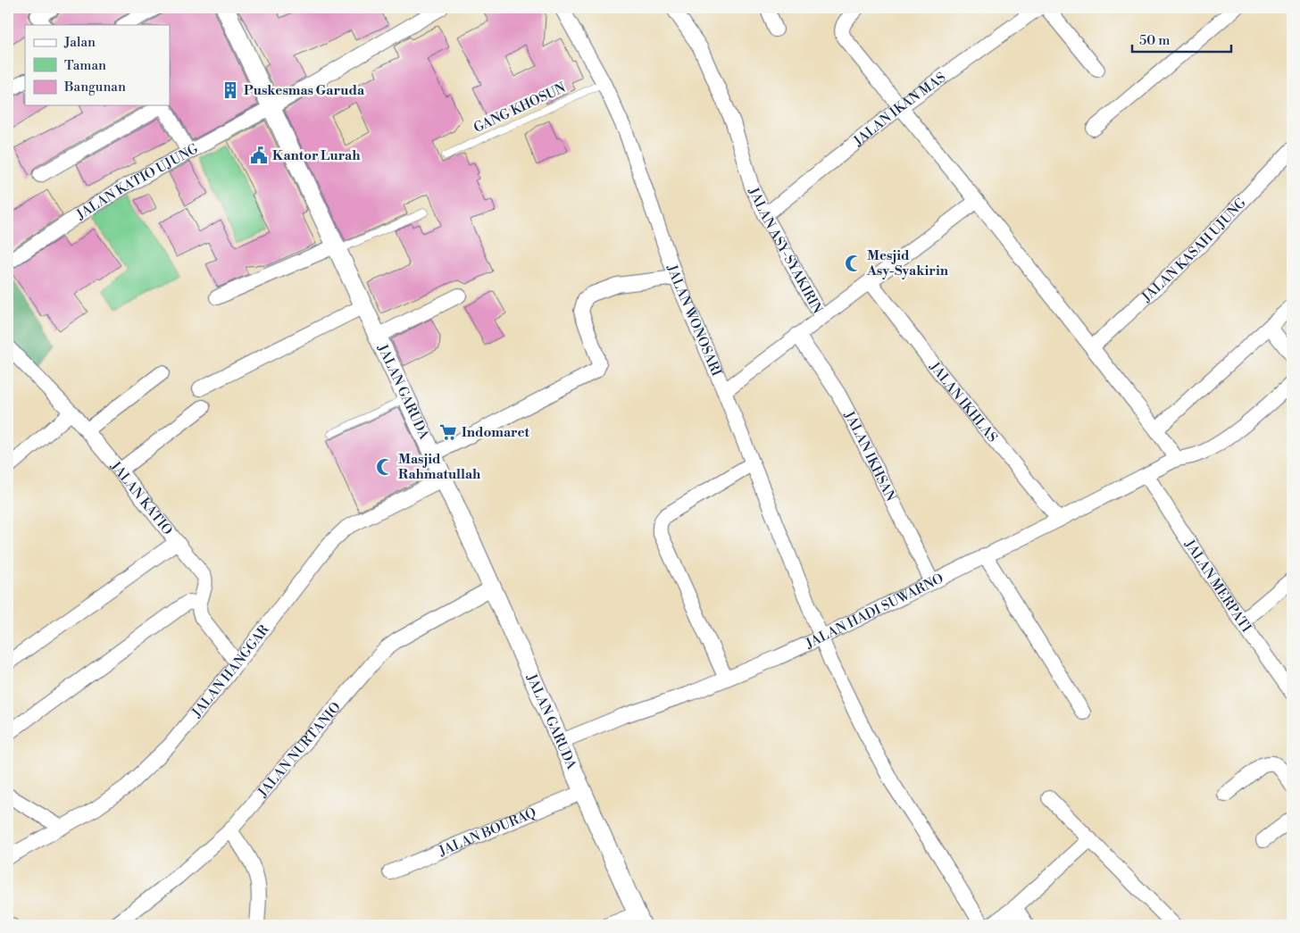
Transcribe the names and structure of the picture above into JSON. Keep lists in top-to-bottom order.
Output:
{
  "streets": {
    "street": [
      "JALAN IKAN MAS",
      "JALAN KATIO UJUNG",
      "JALAN ASY-SYAKIRIN",
      "JALAN KASAH UJUNG",
      "JALAN WONOSARI",
      "JALAN GARUDA",
      "JALAN IKHLAS",
      "JALAN IKHSAN",
      "JALAN KATIO",
      "JALAN MERPATI",
      "JALAN HADI SUWARNO",
      "JALAN HANGGAR",
      "JALAN NURTANIO",
      "JALAN BOURAQ"
    ],
    "lane": ["GANG KHOSUN"]
  },
  "crossings": [
    ["GANG KHOSUN", "JALAN WONOSARI"],
    ["JALAN IKAN MAS", "JALAN ASY-SYAKIRIN"],
    ["JALAN KATIO UJUNG", "JALAN GARUDA"],
    ["JALAN ASY-SYAKIRIN", "JALAN IKHLAS"],
    ["JALAN WONOSARI", "JALAN HADI SUWARNO"],
    ["JALAN GARUDA", "JALAN HADI SUWARNO"],
    ["JALAN GARUDA", "JALAN HANGGAR"],
    ["JALAN GARUDA", "JALAN NURTANIO"],
    ["JALAN GARUDA", "JALAN BOURAQ"],
    ["JALAN IKHLAS", "JALAN HADI SUWARNO"],
    ["JALAN IKHSAN", "JALAN HADI SUWARNO"],
    ["JALAN MERPATI", "JALAN HADI SUWARNO"]
  ],
  "places": {
    "building": ["Puskesmas Garuda"],
    "public building": ["Kantor Lurah"],
    "mosque": ["Mesjid Asy-Syakirin", "Masjid Rahmatullah"],
    "supermarket": ["Indomaret"]
  },
  "legend": ["Jalan", "Taman", "Bangunan"],
  "scale_bar": "50 m"
}
